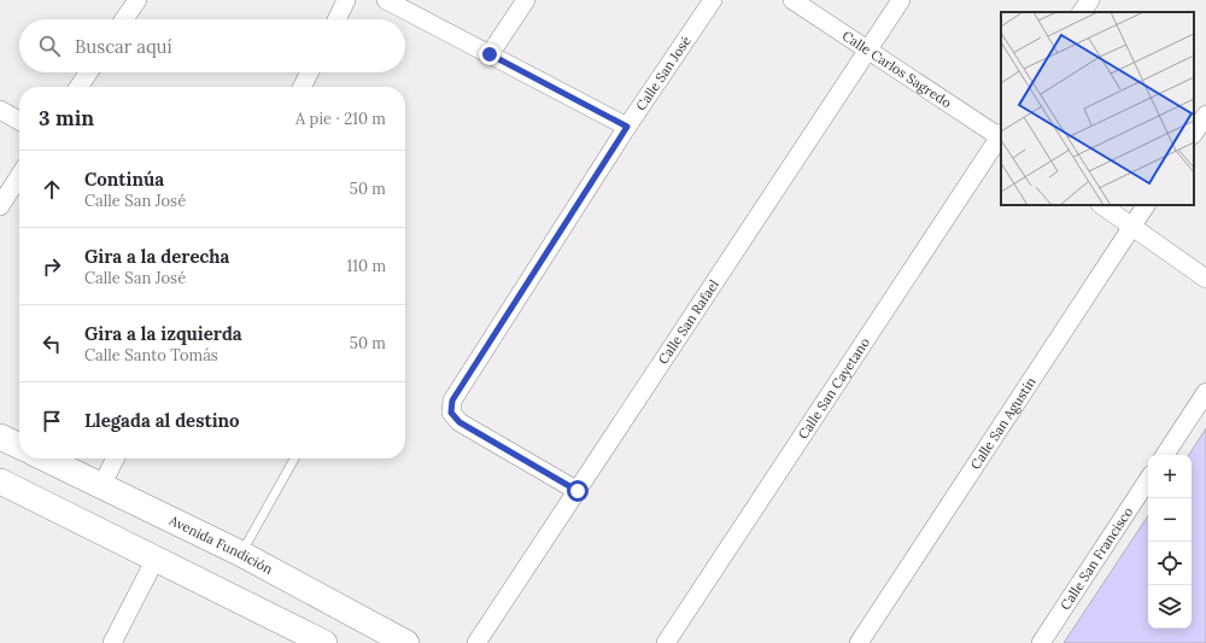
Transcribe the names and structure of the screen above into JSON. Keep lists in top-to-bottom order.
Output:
{
  "streets": {
    "street": [
      "Calle Carlos Sagredo",
      "Calle San José",
      "Calle San Rafael",
      "Calle San Cayetano",
      "Calle San Agustín",
      "Avenida Fundición",
      "Calle San Francisco"
    ]
  },
  "crossings": [
    ["Calle Carlos Sagredo", "Calle San Rafael"],
    ["Calle Carlos Sagredo", "Calle San Cayetano"],
    ["Calle San José", "Calle San Rafael"]
  ],
  "page": {
    "search": "Buscar aquí",
    "heading": ["3 min", "A pie · 210 m"],
    "list": [
      ["Continúa", "Calle San José", "50 m"],
      ["Gira a la derecha", "Calle San José", "110 m"],
      ["Gira a la izquierda", "Calle Santo Tomás", "50 m"],
      "Llegada al destino"
    ],
    "map_buttons": ["+", "−"]
  }
}
